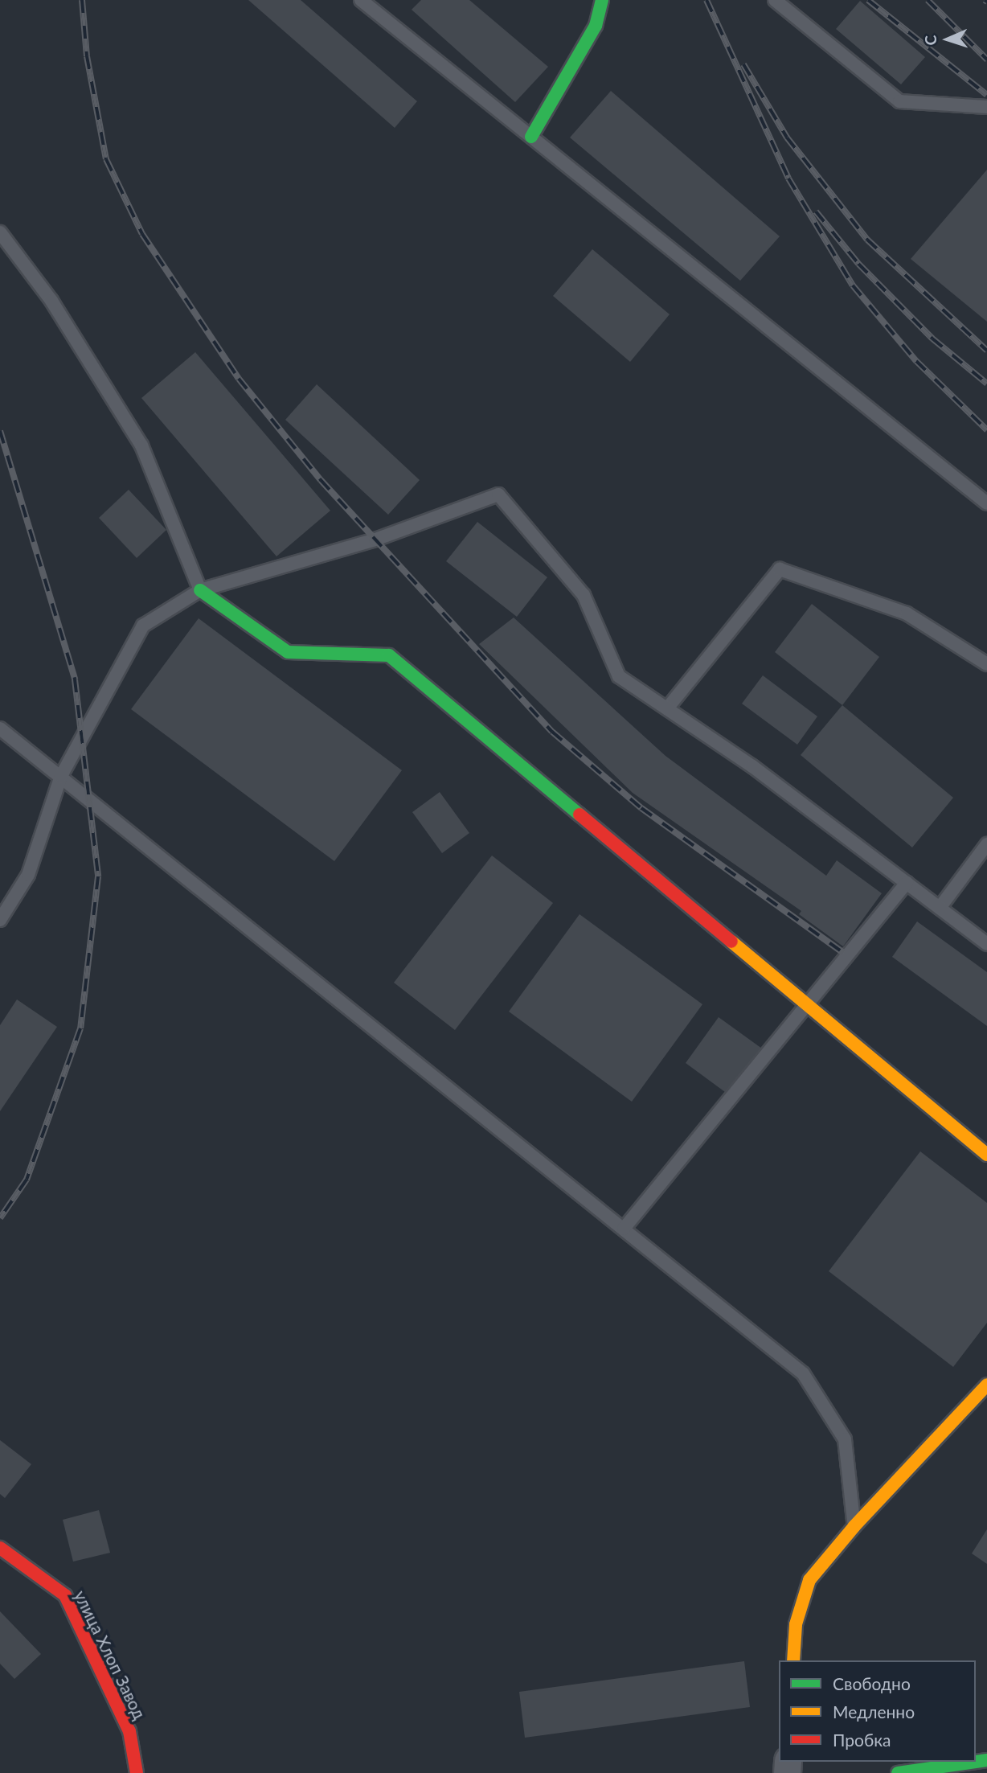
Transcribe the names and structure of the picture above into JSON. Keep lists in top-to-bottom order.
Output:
{
  "streets": {
    "street": ["улица Хлоп Завод"]
  },
  "legend": ["Свободно", "Медленно", "Пробка"],
  "north": "left"
}
